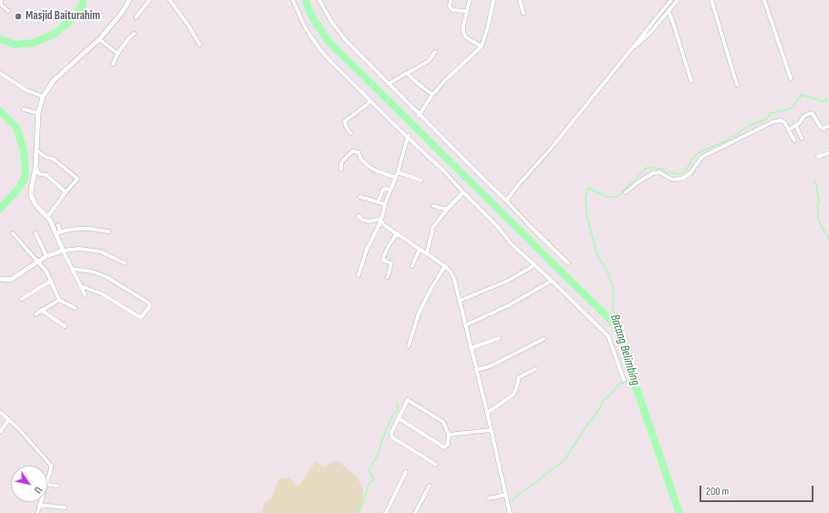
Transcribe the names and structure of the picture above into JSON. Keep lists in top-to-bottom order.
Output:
{
  "water": ["Batang Belimbing"],
  "places": ["Masjid Baiturahim"],
  "scale_bar": "200 m",
  "north": "bottom right"
}
